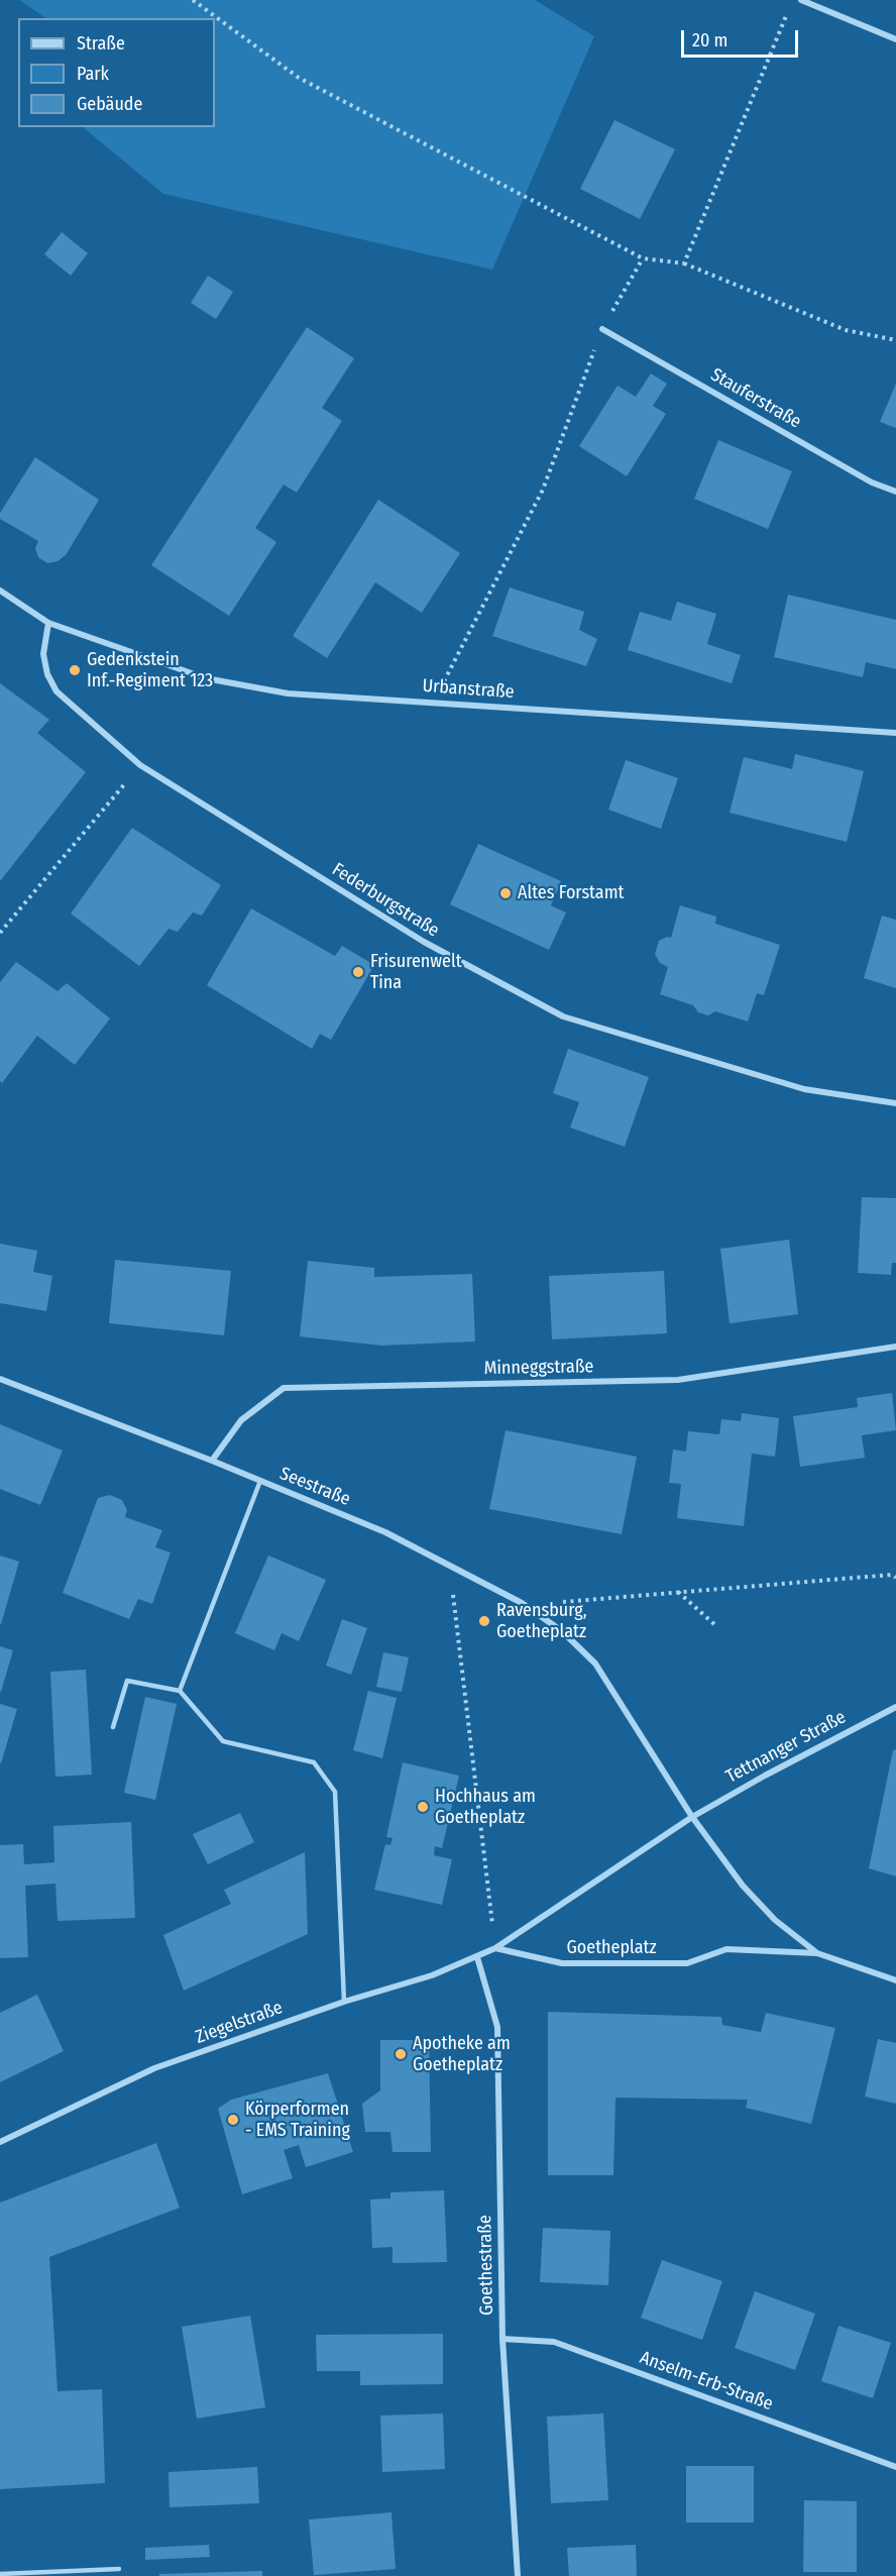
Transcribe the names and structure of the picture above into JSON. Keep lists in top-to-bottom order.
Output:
{
  "streets": {
    "street": [
      "Stauferstraße",
      "Urbanstraße",
      "Federburgstraße",
      "Minneggstraße",
      "Seestraße",
      "Tettnanger Straße",
      "Goetheplatz",
      "Ziegelstraße",
      "Goethestraße",
      "Anselm-Erb-Straße"
    ]
  },
  "crossings": [
    ["Urbanstraße", "Federburgstraße"],
    ["Minneggstraße", "Seestraße"],
    ["Seestraße", "Goetheplatz"],
    ["Tettnanger Straße", "Goetheplatz"],
    ["Goetheplatz", "Ziegelstraße"],
    ["Ziegelstraße", "Goethestraße"],
    ["Goethestraße", "Anselm-Erb-Straße"]
  ],
  "places": [
    "Gedenkstein Inf.-Regiment 123",
    "Altes Forstamt",
    "Frisurenwelt Tina",
    "Ravensburg, Goetheplatz",
    "Hochhaus am Goetheplatz",
    "Apotheke am Goetheplatz",
    "Körperformen - EMS Training"
  ],
  "legend": ["Straße", "Park", "Gebäude"],
  "scale_bar": "20 m"
}
